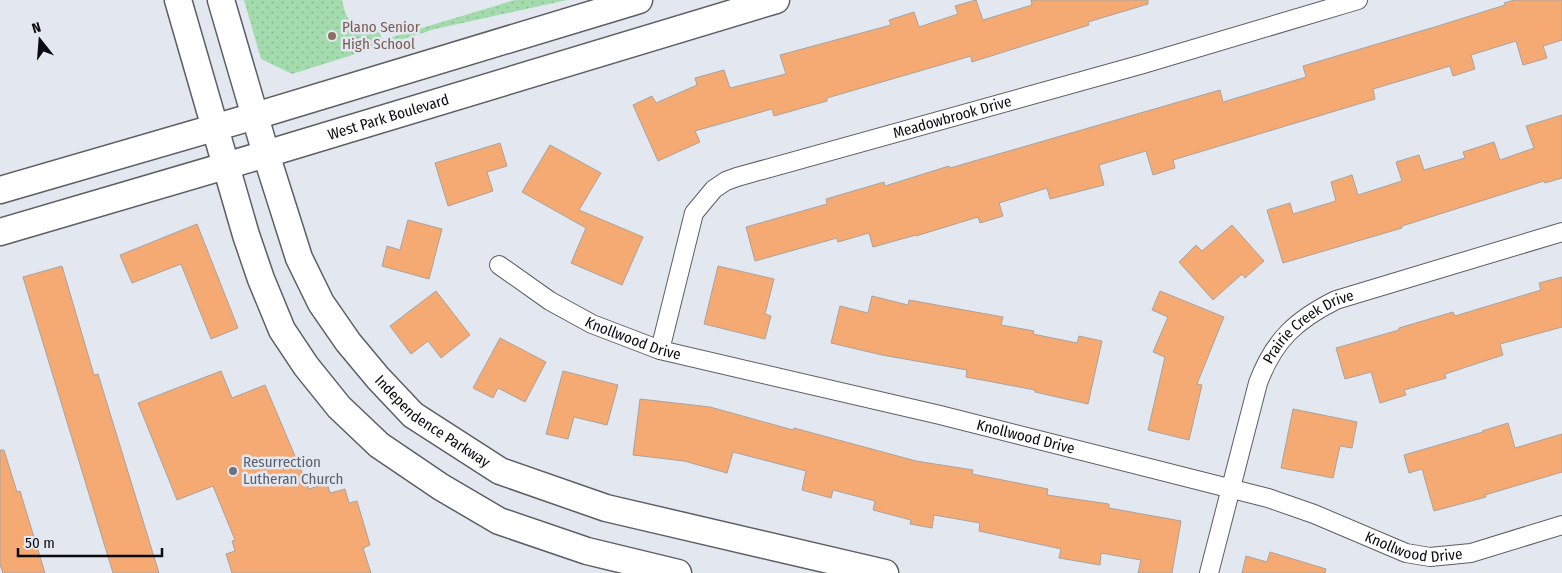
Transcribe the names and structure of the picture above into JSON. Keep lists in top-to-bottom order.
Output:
{
  "streets": {
    "main road": ["West Park Boulevard", "Independence Parkway"],
    "street": ["Meadowbrook Drive", "Prairie Creek Drive", "Knollwood Drive"]
  },
  "crossings": [
    ["West Park Boulevard", "Independence Parkway"],
    ["Meadowbrook Drive", "Knollwood Drive"],
    ["Prairie Creek Drive", "Knollwood Drive"]
  ],
  "places": ["Plano Senior High School", "Resurrection Lutheran Church"],
  "scale_bar": "50 m",
  "north": "top"
}
